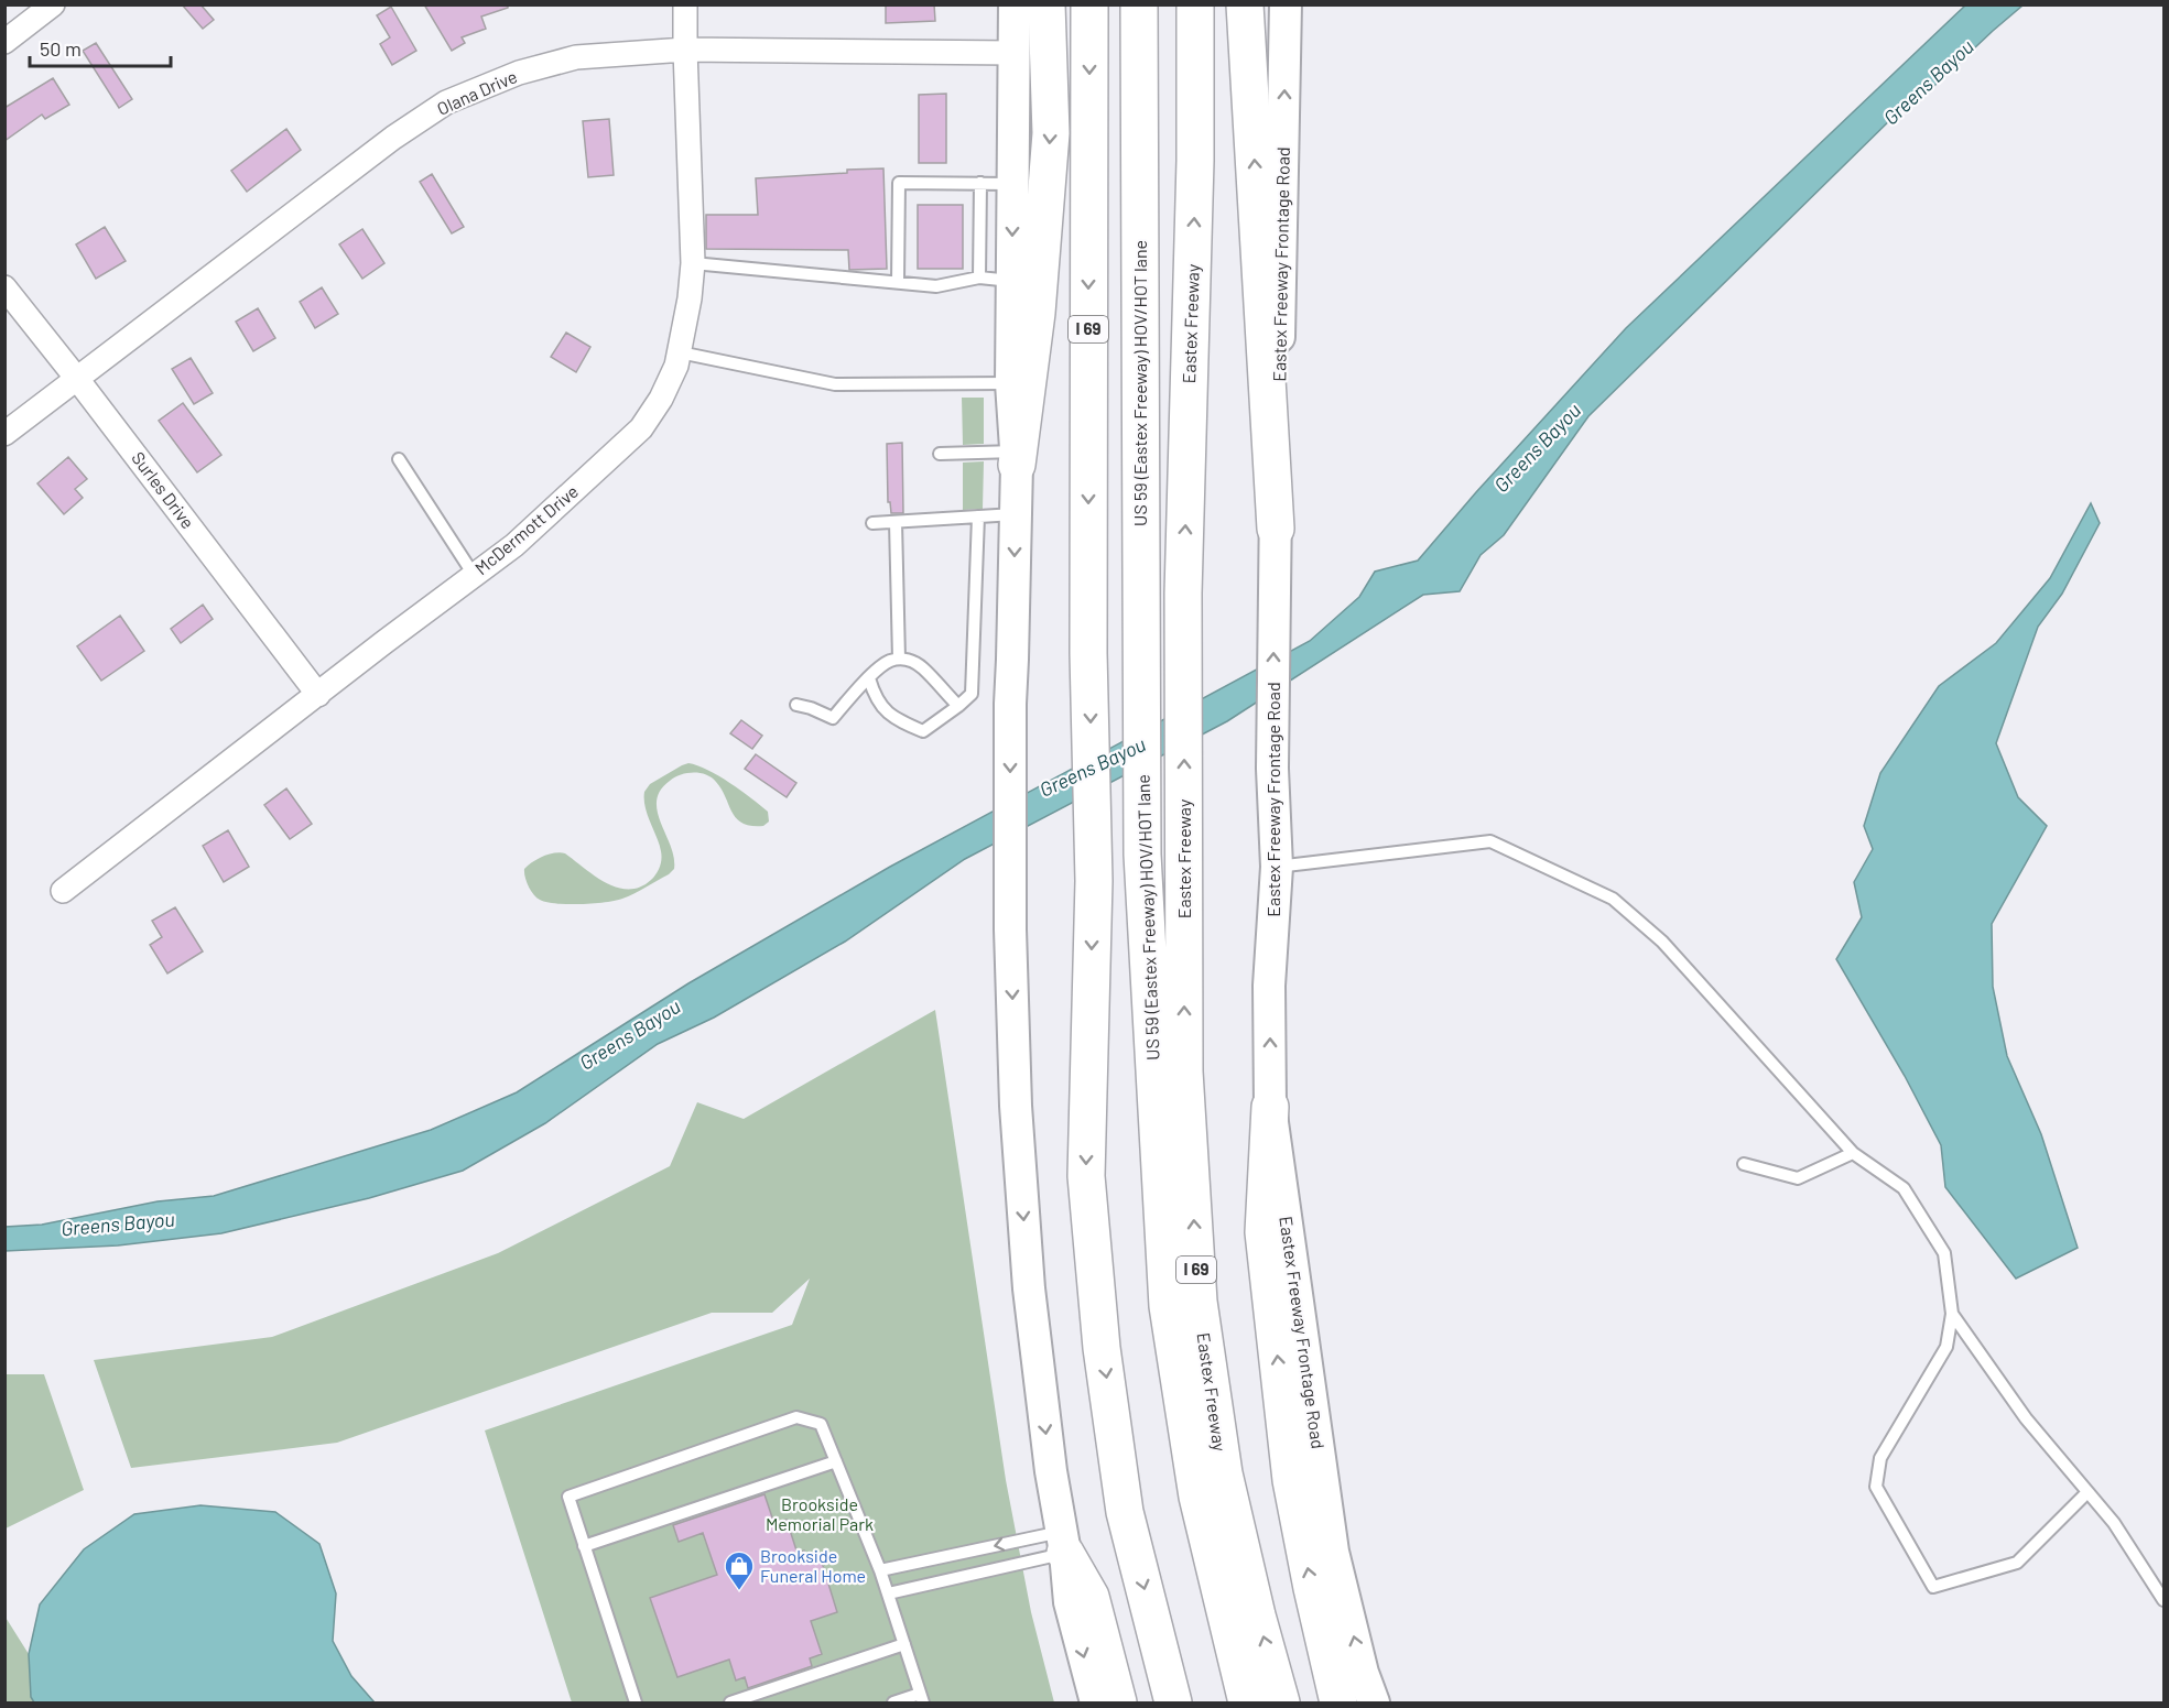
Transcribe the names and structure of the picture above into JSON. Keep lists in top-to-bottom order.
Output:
{
  "streets": {
    "highway": ["Eastex Freeway", "I 69", "US 59 (Eastex Freeway) HOV/HOT lane"],
    "main road": ["Eastex Freeway Frontage Road"],
    "street": ["Olana Drive", "Surles Drive", "McDermott Drive"]
  },
  "crossings": [
    ["Olana Drive", "Surles Drive"],
    ["Olana Drive", "McDermott Drive"],
    ["Surles Drive", "McDermott Drive"]
  ],
  "water": ["Greens Bayou"],
  "parks": ["Brookside Memorial Park"],
  "places": {
    "shop": ["Brookside Funeral Home"]
  },
  "scale_bar": "50 m"
}
